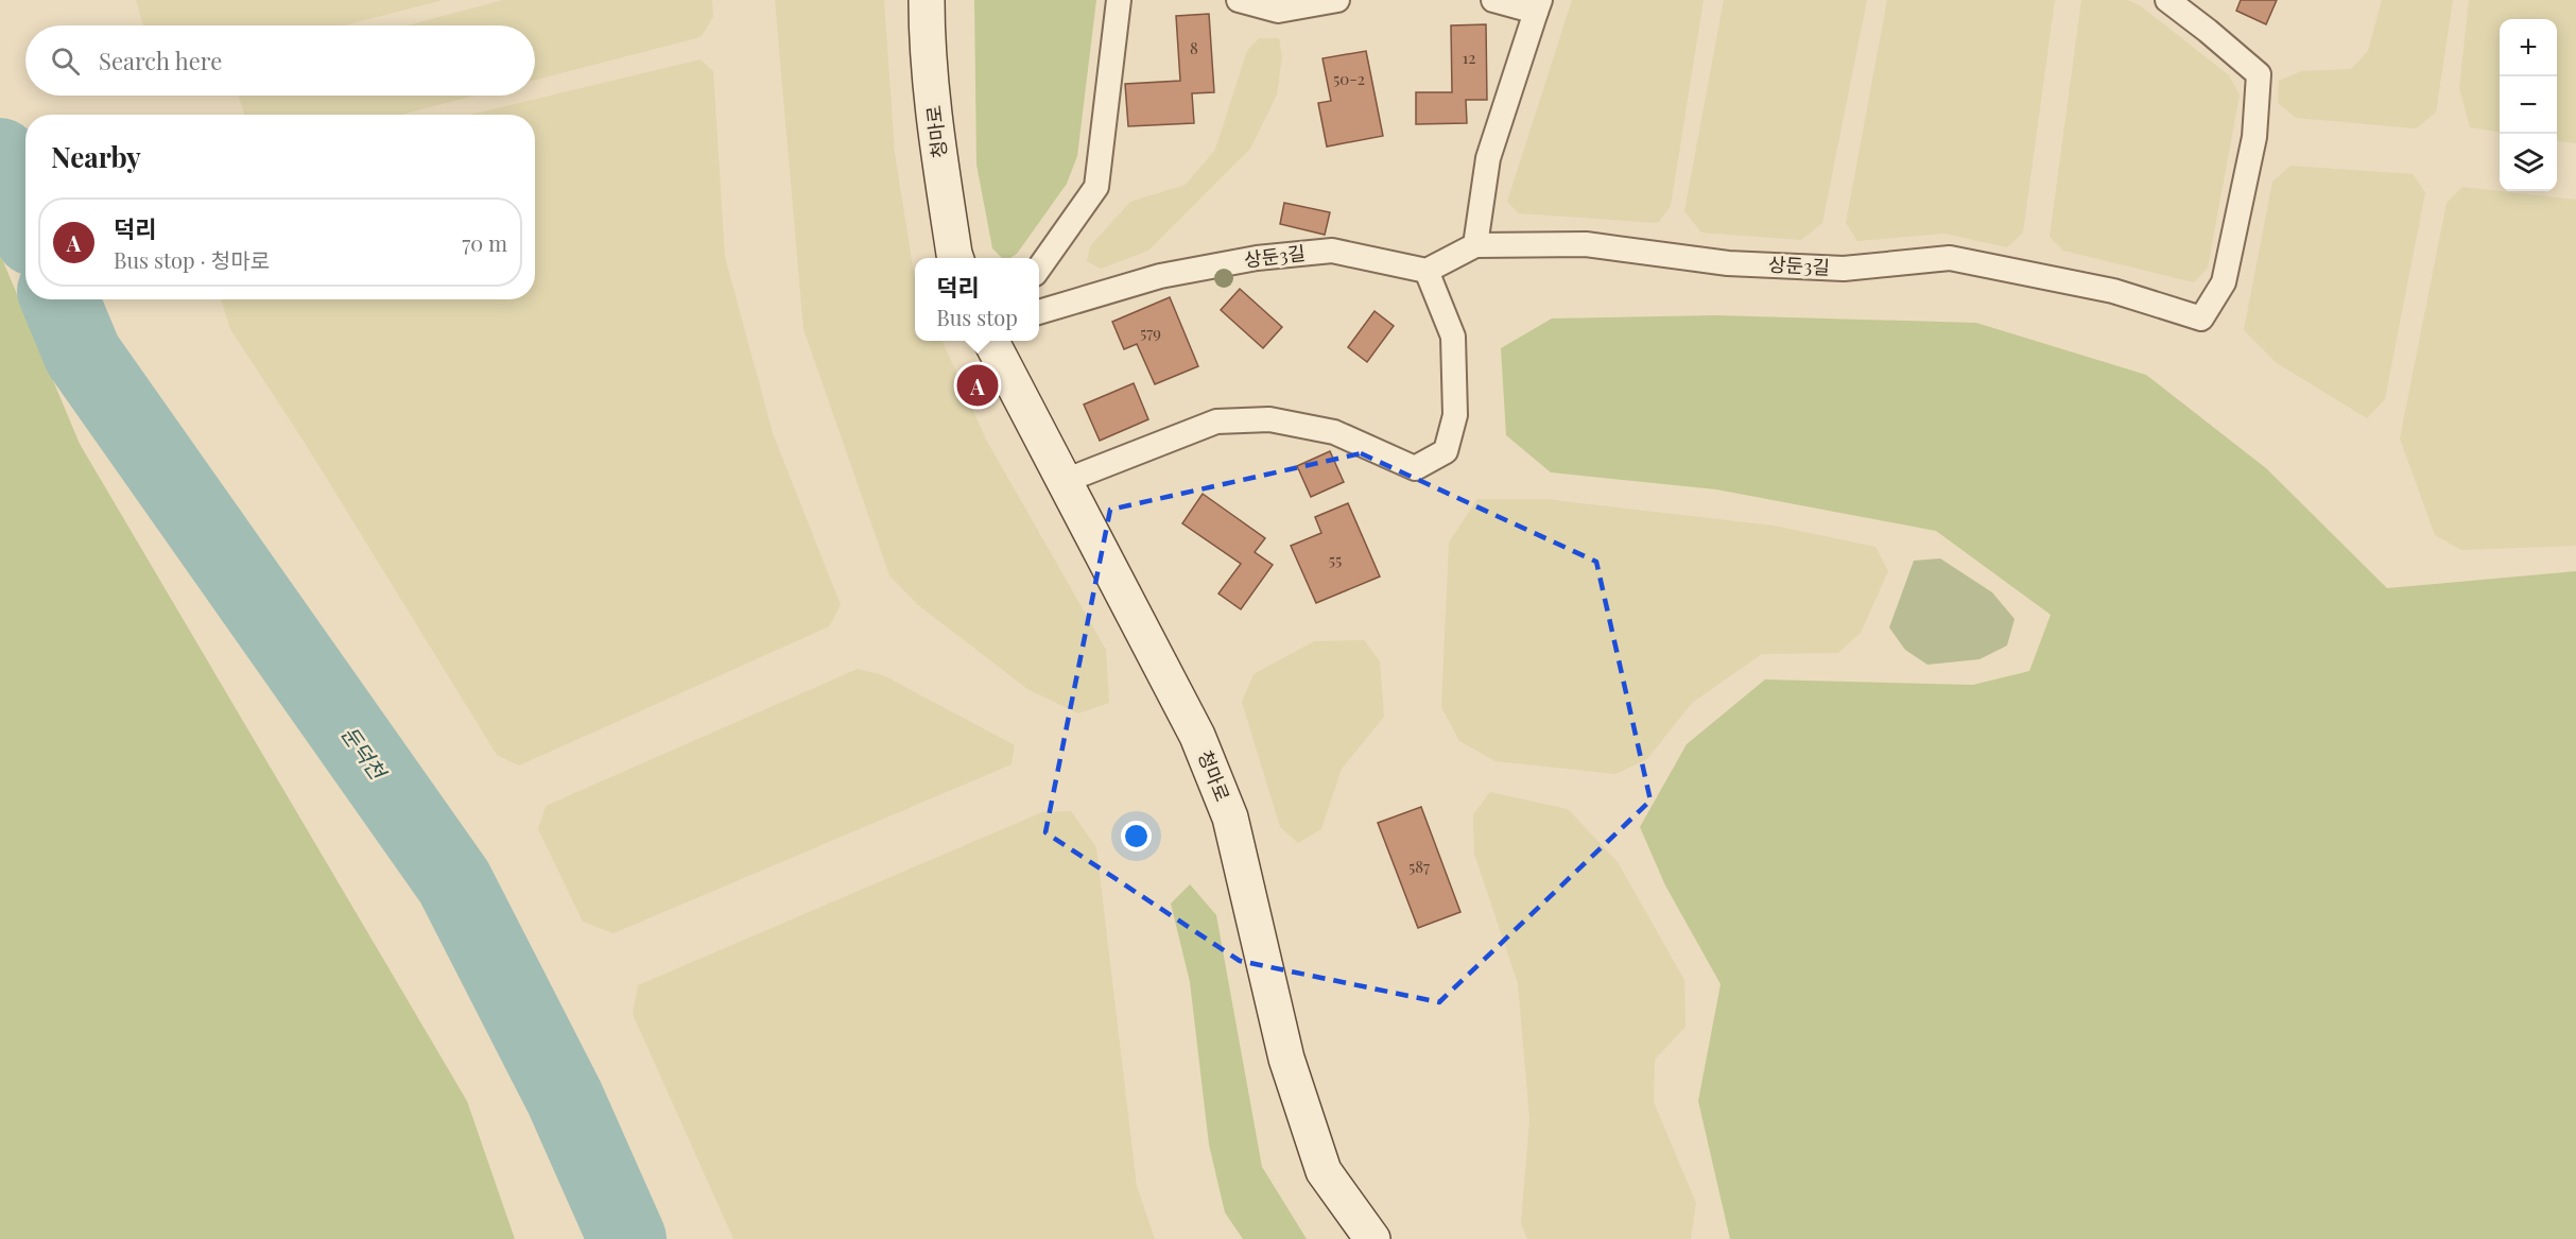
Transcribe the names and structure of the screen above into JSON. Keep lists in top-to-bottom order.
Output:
{
  "streets": {
    "street": ["청마로"],
    "lane": ["상둔3길"]
  },
  "water": ["둔덕천"],
  "house_numbers": [
    "8",
    "12",
    "50-2",
    "579",
    "55",
    "587"
  ],
  "page": {
    "map_buttons": ["+", "−"],
    "search": "Search here",
    "heading": "Nearby",
    "list": [
      {
        "mark": "A",
        "name": "덕리",
        "note": "Bus stop · 청마로",
        "value": "70 m"
      }
    ],
    "popup": ["덕리", "Bus stop"],
    "pins": "A"
  }
}
